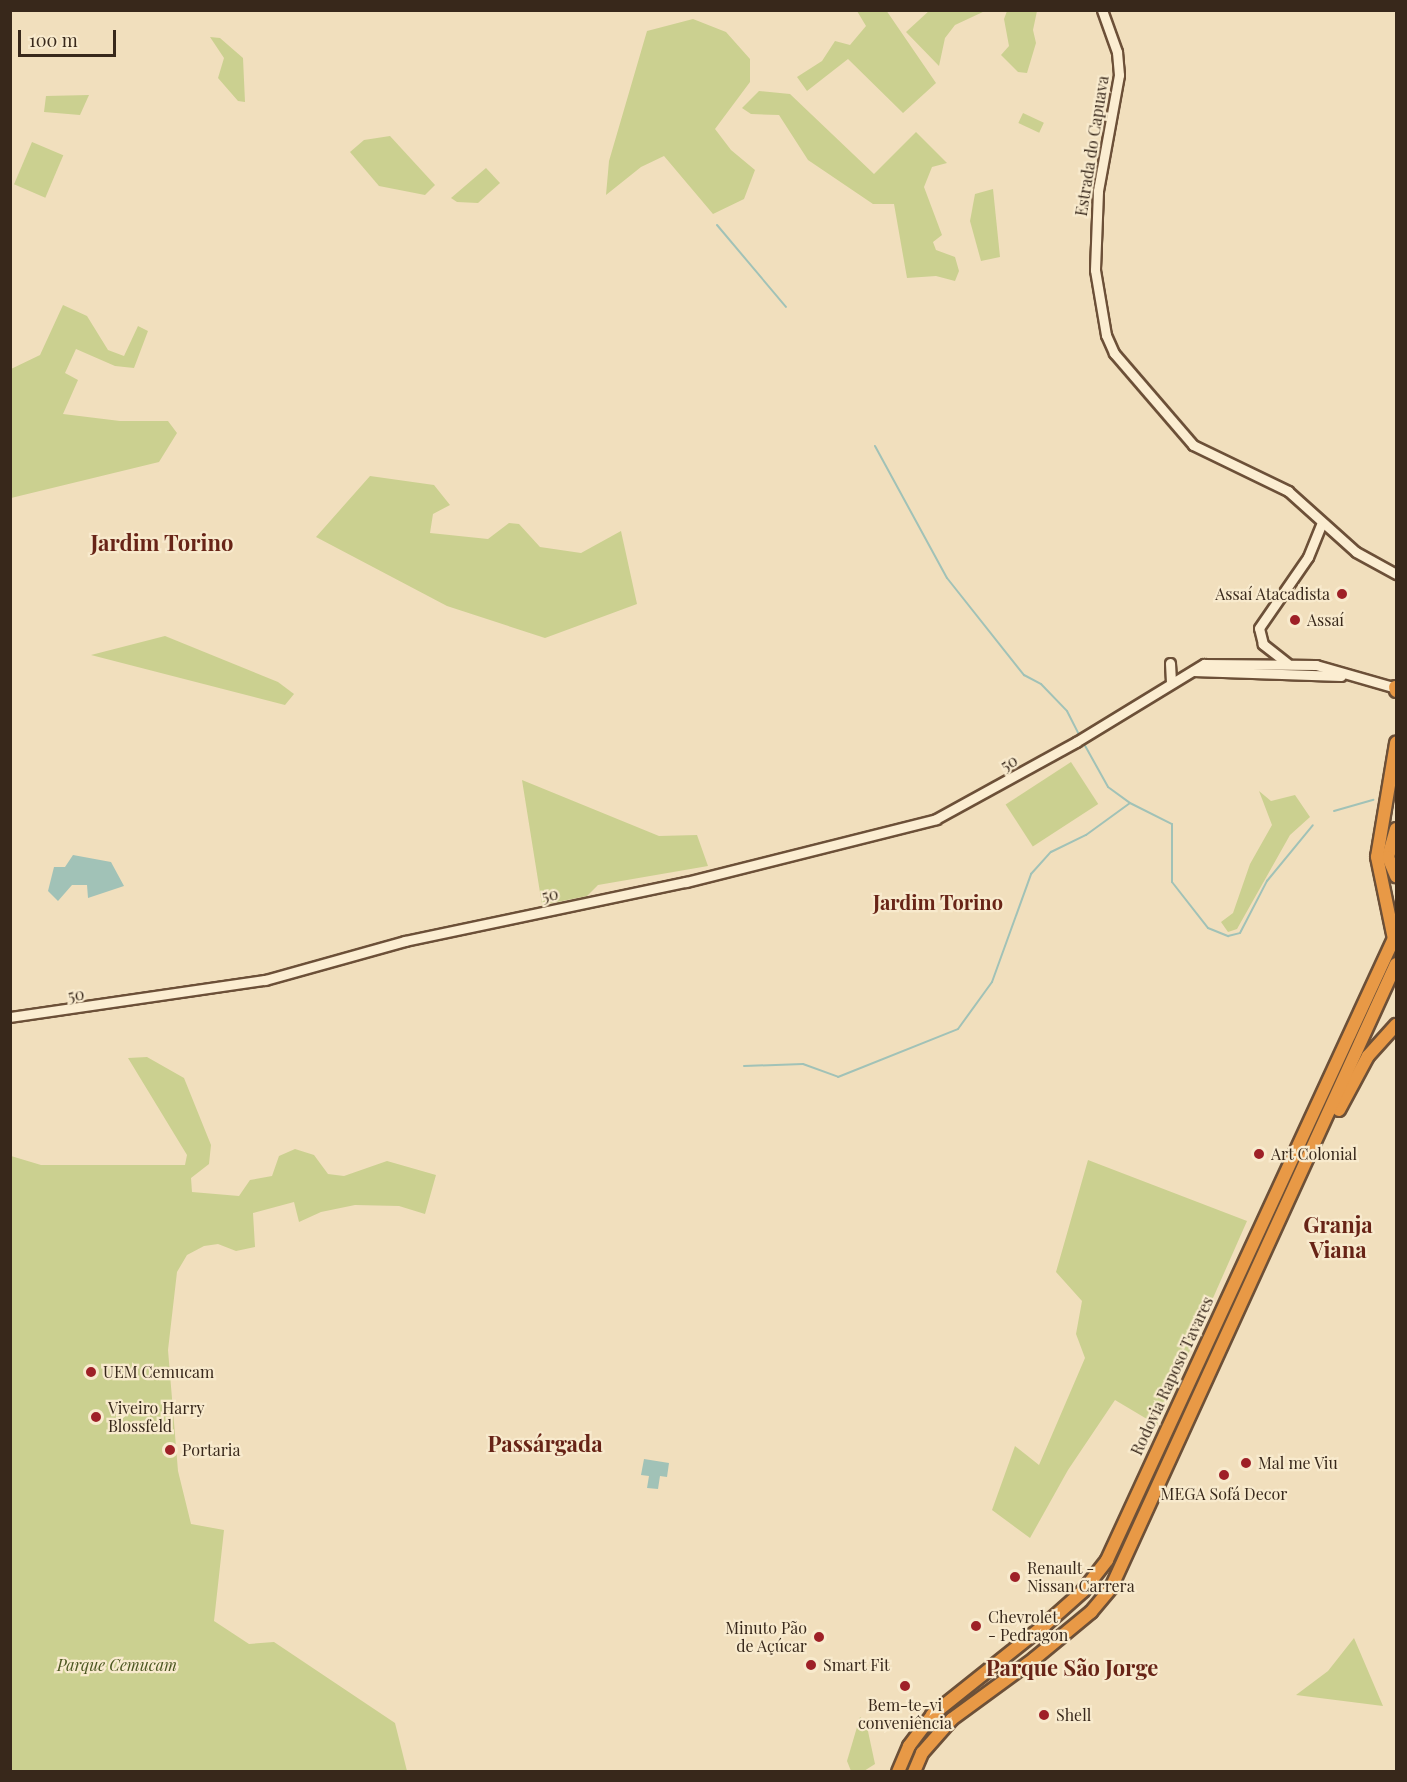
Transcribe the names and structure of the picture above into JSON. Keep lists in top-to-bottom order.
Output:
{
  "streets": {
    "highway": ["Rodovia Raposo Tavares"],
    "main road": ["Estrada do Capuava", "50"]
  },
  "districts": [
    "Jardim Torino",
    "Jardim Torino",
    "Granja Viana",
    "Passárgada",
    "Parque São Jorge"
  ],
  "parks": ["Parque Cemucam"],
  "places": [
    "Assaí Atacadista",
    "Assaí",
    "Art Colonial",
    "UEM Cemucam",
    "Viveiro Harry Blossfeld",
    "Portaria",
    "Mal me Viu",
    "MEGA Sofá Decor",
    "Renault - Nissan Carrera",
    "Chevrolet - Pedragon",
    "Minuto Pão de Açúcar",
    "Smart Fit",
    "Bem-te-vi conveniência",
    "Shell"
  ],
  "scale_bar": "100 m"
}
